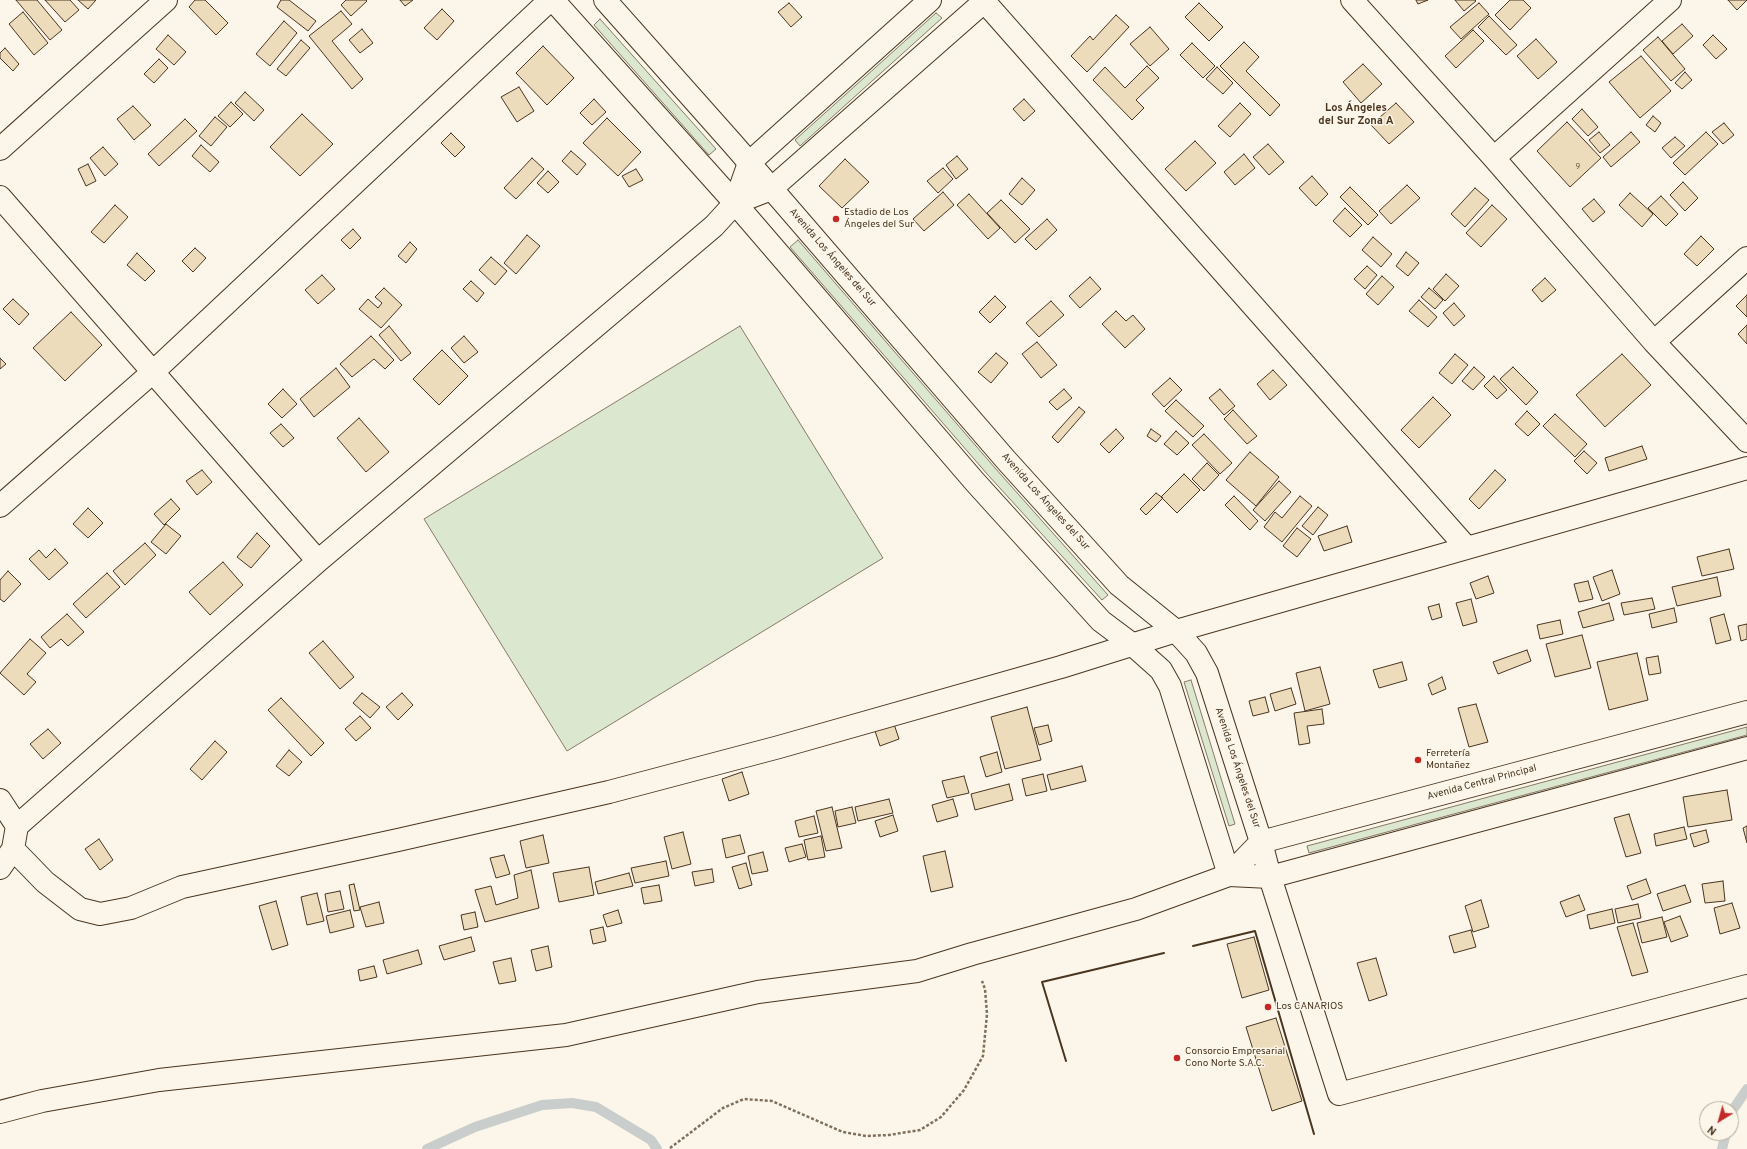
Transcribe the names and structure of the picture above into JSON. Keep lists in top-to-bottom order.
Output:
{
  "streets": {
    "street": ["Avenida Los Ángeles del Sur", "Avenida Central Principal"]
  },
  "crossings": [
    ["Avenida Los Ángeles del Sur", "Avenida Central Principal"]
  ],
  "districts": ["Los Ángeles del Sur Zona A"],
  "places": [
    "Estadio de Los Ángeles del Sur",
    "Ferretería Montañez",
    "Los CANARIOS",
    "Consorcio Empresarial Cono Norte S.A.C."
  ],
  "house_numbers": ["9"],
  "north": "bottom left"
}
